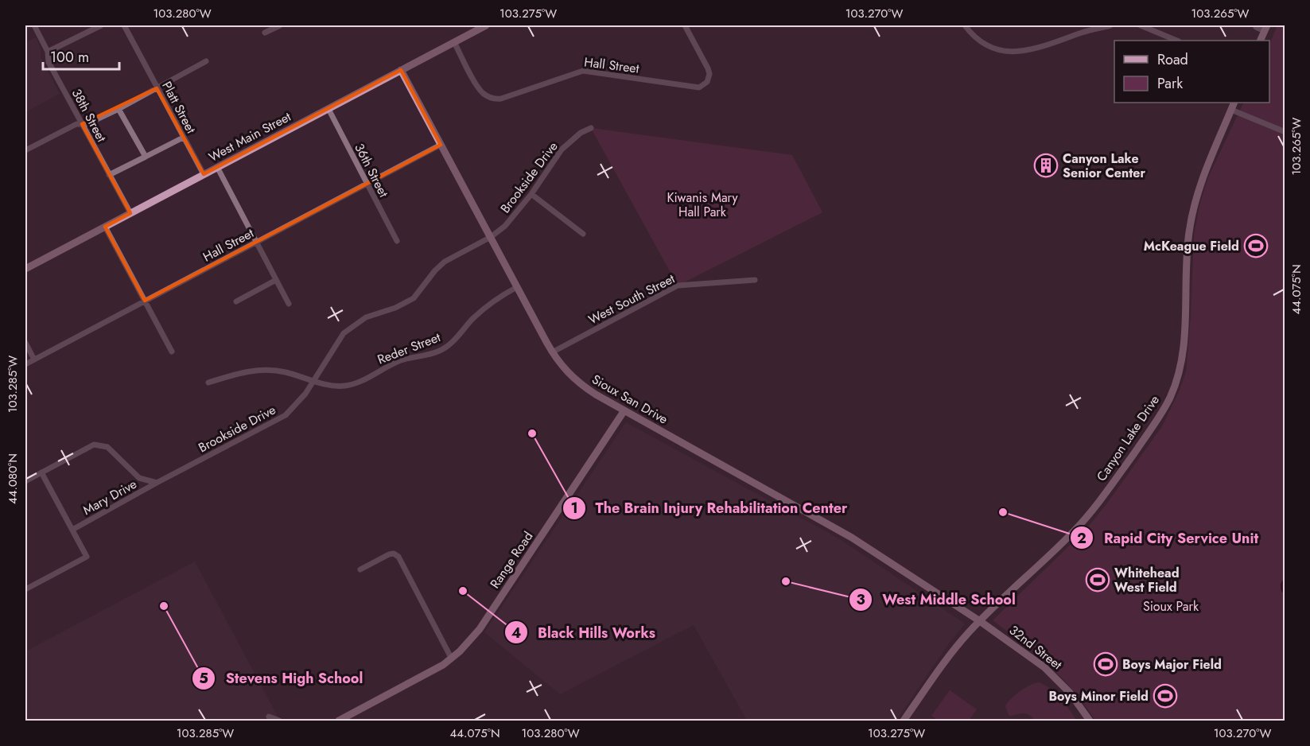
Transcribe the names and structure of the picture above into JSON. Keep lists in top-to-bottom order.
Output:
{
  "streets": {
    "street": [
      "Hall Street",
      "Platt Street",
      "38th Street",
      "West Main Street",
      "36th Street",
      "Brookside Drive",
      "West South Street",
      "Reder Street",
      "Sioux San Drive",
      "Canyon Lake Drive",
      "Mary Drive",
      "Range Road",
      "32nd Street"
    ]
  },
  "crossings": [
    ["Hall Street", "West Main Street"],
    ["Hall Street", "36th Street"],
    ["Hall Street", "Sioux San Drive"],
    ["Platt Street", "West Main Street"],
    ["38th Street", "West Main Street"],
    ["West Main Street", "36th Street"],
    ["West Main Street", "Sioux San Drive"],
    ["Brookside Drive", "Reder Street"],
    ["Brookside Drive", "Sioux San Drive"],
    ["Brookside Drive", "Mary Drive"],
    ["West South Street", "Sioux San Drive"],
    ["Reder Street", "Sioux San Drive"],
    ["Sioux San Drive", "Canyon Lake Drive"],
    ["Sioux San Drive", "Range Road"],
    ["Sioux San Drive", "32nd Street"],
    ["Canyon Lake Drive", "32nd Street"]
  ],
  "parks": ["Kiwanis Mary Hall Park", "Sioux Park"],
  "places": {
    "building": ["Canyon Lake Senior Center"],
    "sports": [
      "McKeague Field",
      "Whitehead West Field",
      "Boys Major Field",
      "Boys Minor Field"
    ],
    "other": [
      "The Brain Injury Rehabilitation Center",
      "Rapid City Service Unit",
      "West Middle School",
      "Black Hills Works",
      "Stevens High School"
    ]
  },
  "legend": ["Road", "Park"],
  "scale_bar": "100 m",
  "coordinates": [
    "103.280°W",
    "103.275°W",
    "103.270°W",
    "103.265°W",
    "44.075°N",
    "103.285°W",
    "44.080°N"
  ]
}
